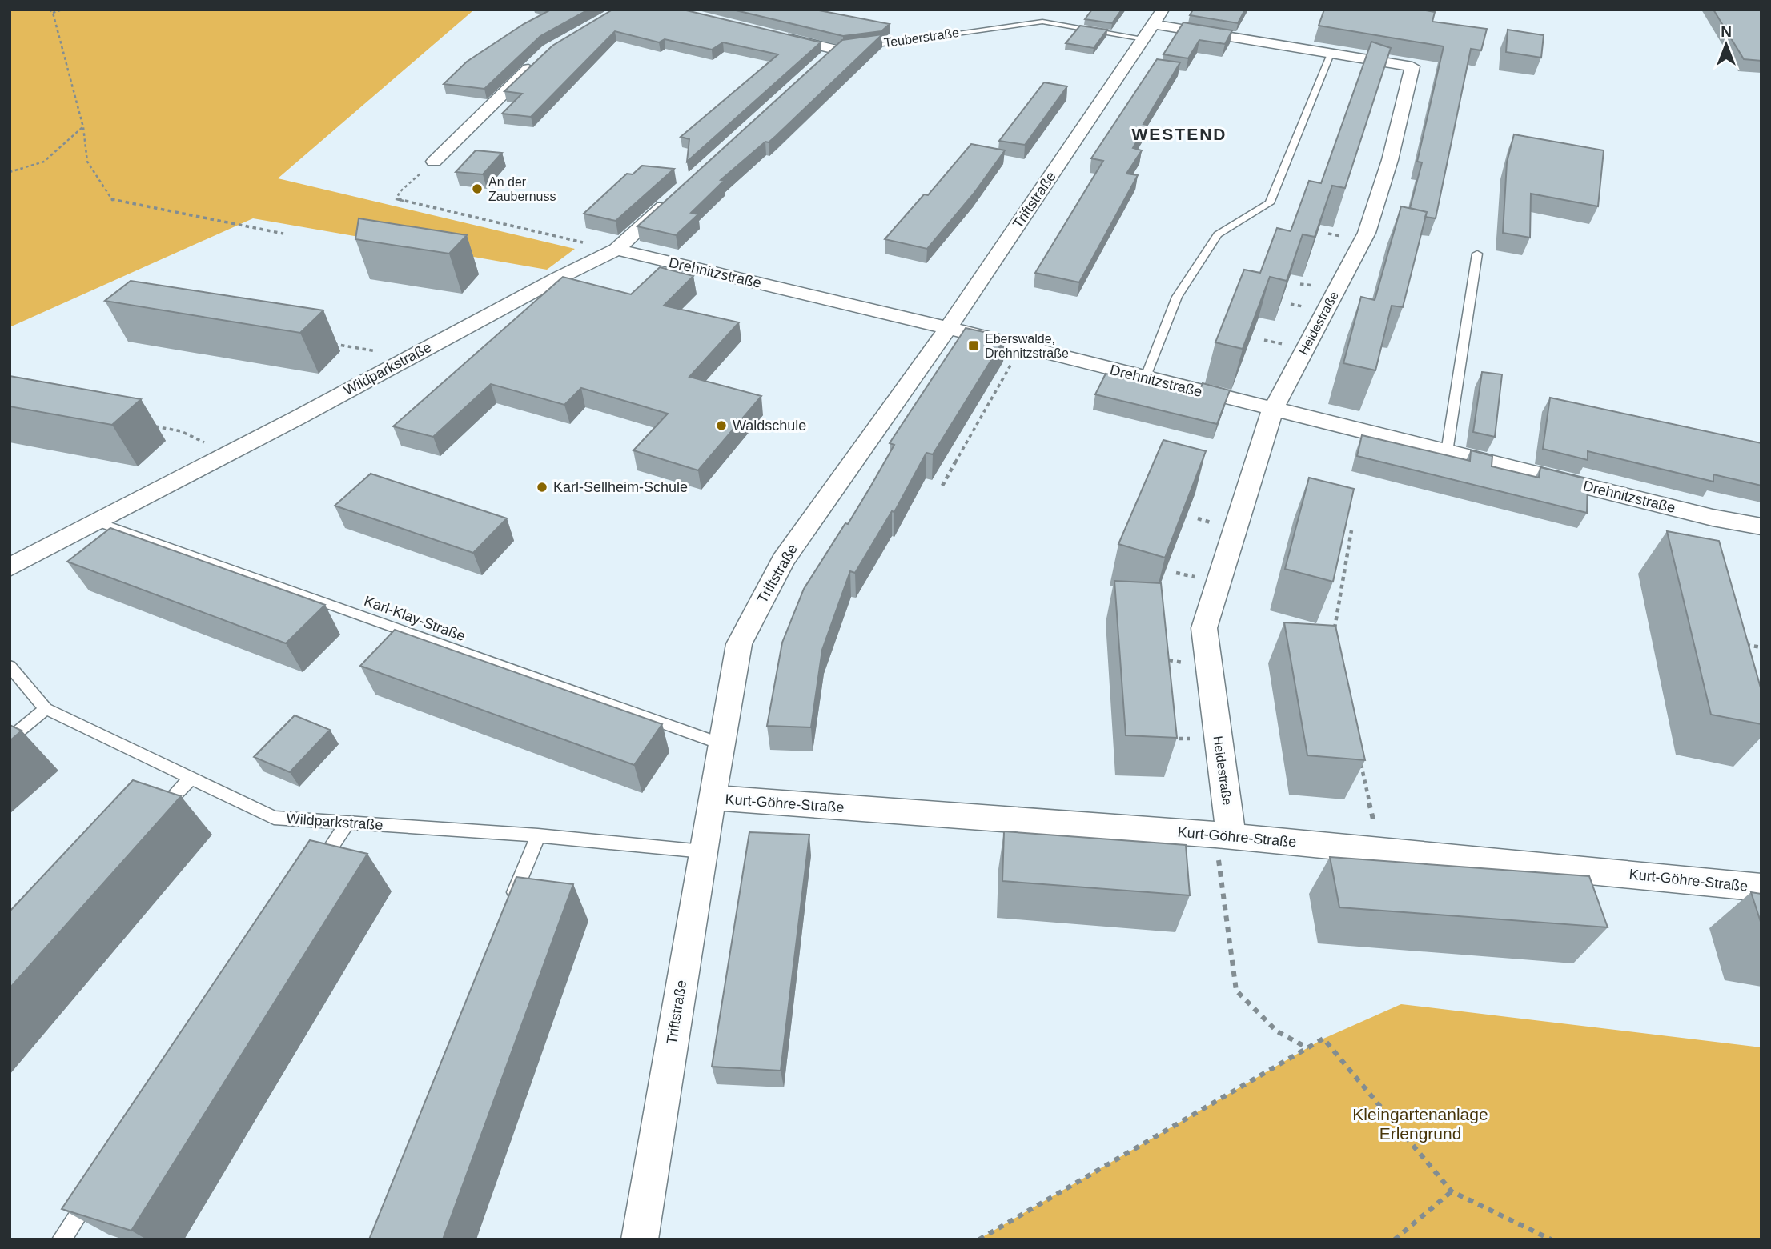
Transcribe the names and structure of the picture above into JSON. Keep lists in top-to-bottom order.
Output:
{
  "streets": {
    "street": [
      "Triftstraße",
      "Drehnitzstraße",
      "Heidestraße",
      "Wildparkstraße",
      "Kurt-Göhre-Straße"
    ],
    "lane": ["Teuberstraße", "Karl-Klay-Straße"]
  },
  "crossings": [
    ["Teuberstraße", "Triftstraße"],
    ["Teuberstraße", "Heidestraße"],
    ["Triftstraße", "Drehnitzstraße"],
    ["Triftstraße", "Heidestraße"],
    ["Triftstraße", "Wildparkstraße"],
    ["Triftstraße", "Karl-Klay-Straße"],
    ["Triftstraße", "Kurt-Göhre-Straße"],
    ["Drehnitzstraße", "Heidestraße"],
    ["Drehnitzstraße", "Wildparkstraße"],
    ["Heidestraße", "Kurt-Göhre-Straße"],
    ["Wildparkstraße", "Karl-Klay-Straße"]
  ],
  "districts": ["WESTEND"],
  "parks": ["Kleingartenanlage Erlengrund"],
  "places": {
    "other": ["An der Zaubernuss", "Waldschule", "Karl-Sellheim-Schule"],
    "transit": ["Eberswalde, Drehnitzstraße"]
  },
  "north": "top"
}
